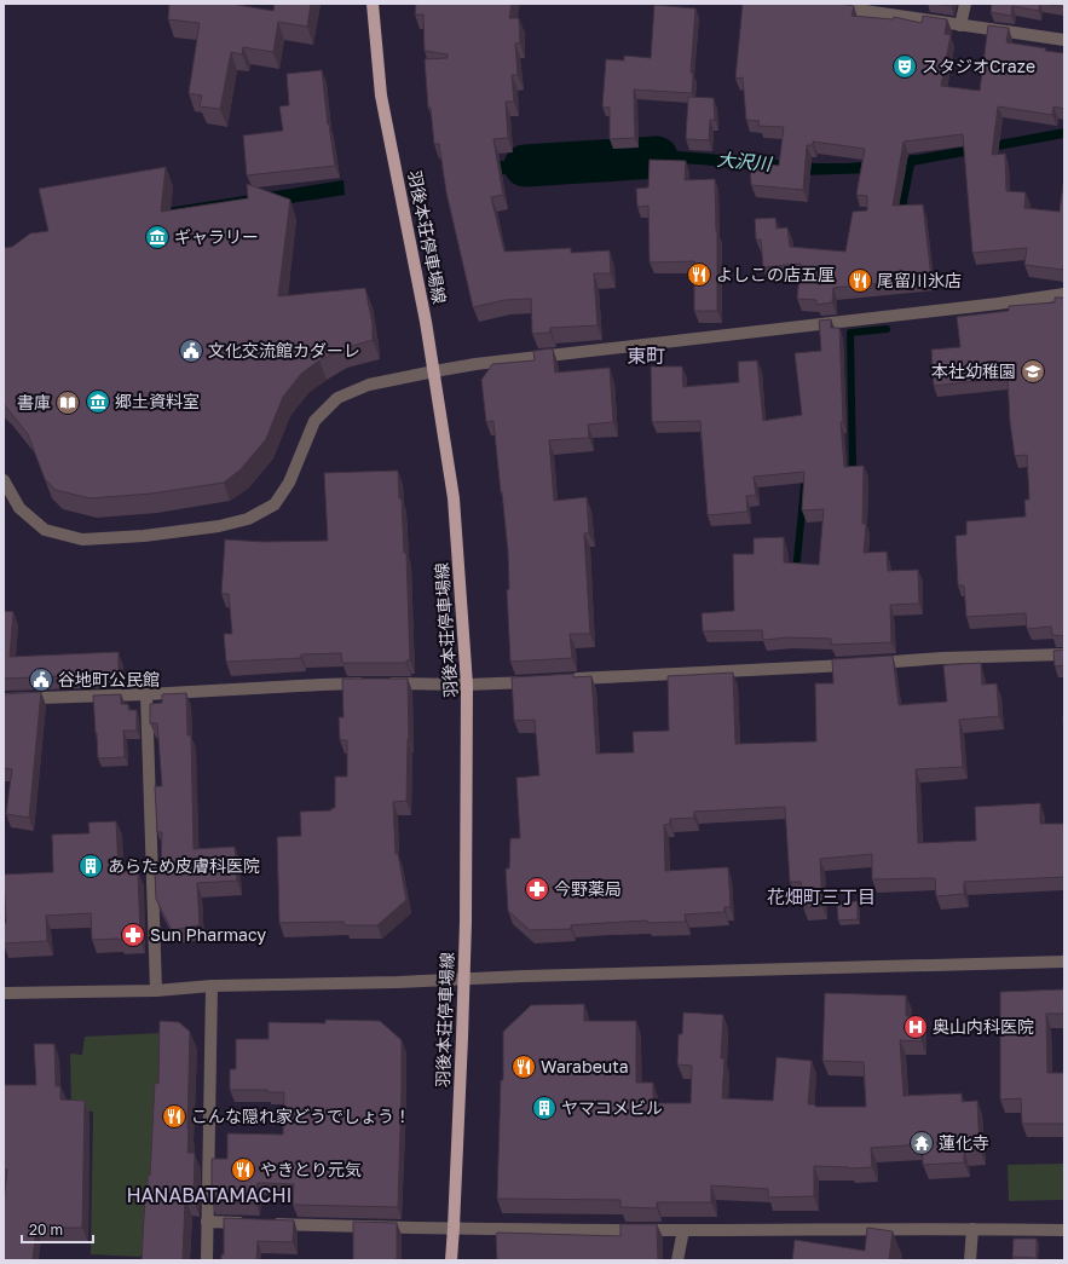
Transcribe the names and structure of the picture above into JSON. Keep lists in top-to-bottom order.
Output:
{
  "streets": {
    "main road": ["羽後本荘停車場線"]
  },
  "districts": ["東町", "花畑町三丁目", "HANABATAMACHI"],
  "water": ["大沢川"],
  "places": {
    "theatre": ["スタジオCraze"],
    "museum": ["ギャラリー", "郷土資料室"],
    "restaurant": [
      "よしこの店五厘",
      "尾留川氷店",
      "Warabeuta",
      "こんな隠れ家どうでしょう！",
      "やきとり元気"
    ],
    "public building": ["文化交流館カダーレ", "谷地町公民館"],
    "school or university": ["本社幼稚園"],
    "library": ["書庫"],
    "building": ["あらため皮膚科医院", "ヤマコメビル"],
    "pharmacy": ["今野薬局", "Sun Pharmacy"],
    "hospital": ["奥山内科医院"],
    "temple": ["蓮化寺"]
  },
  "scale_bar": "20 m"
}
